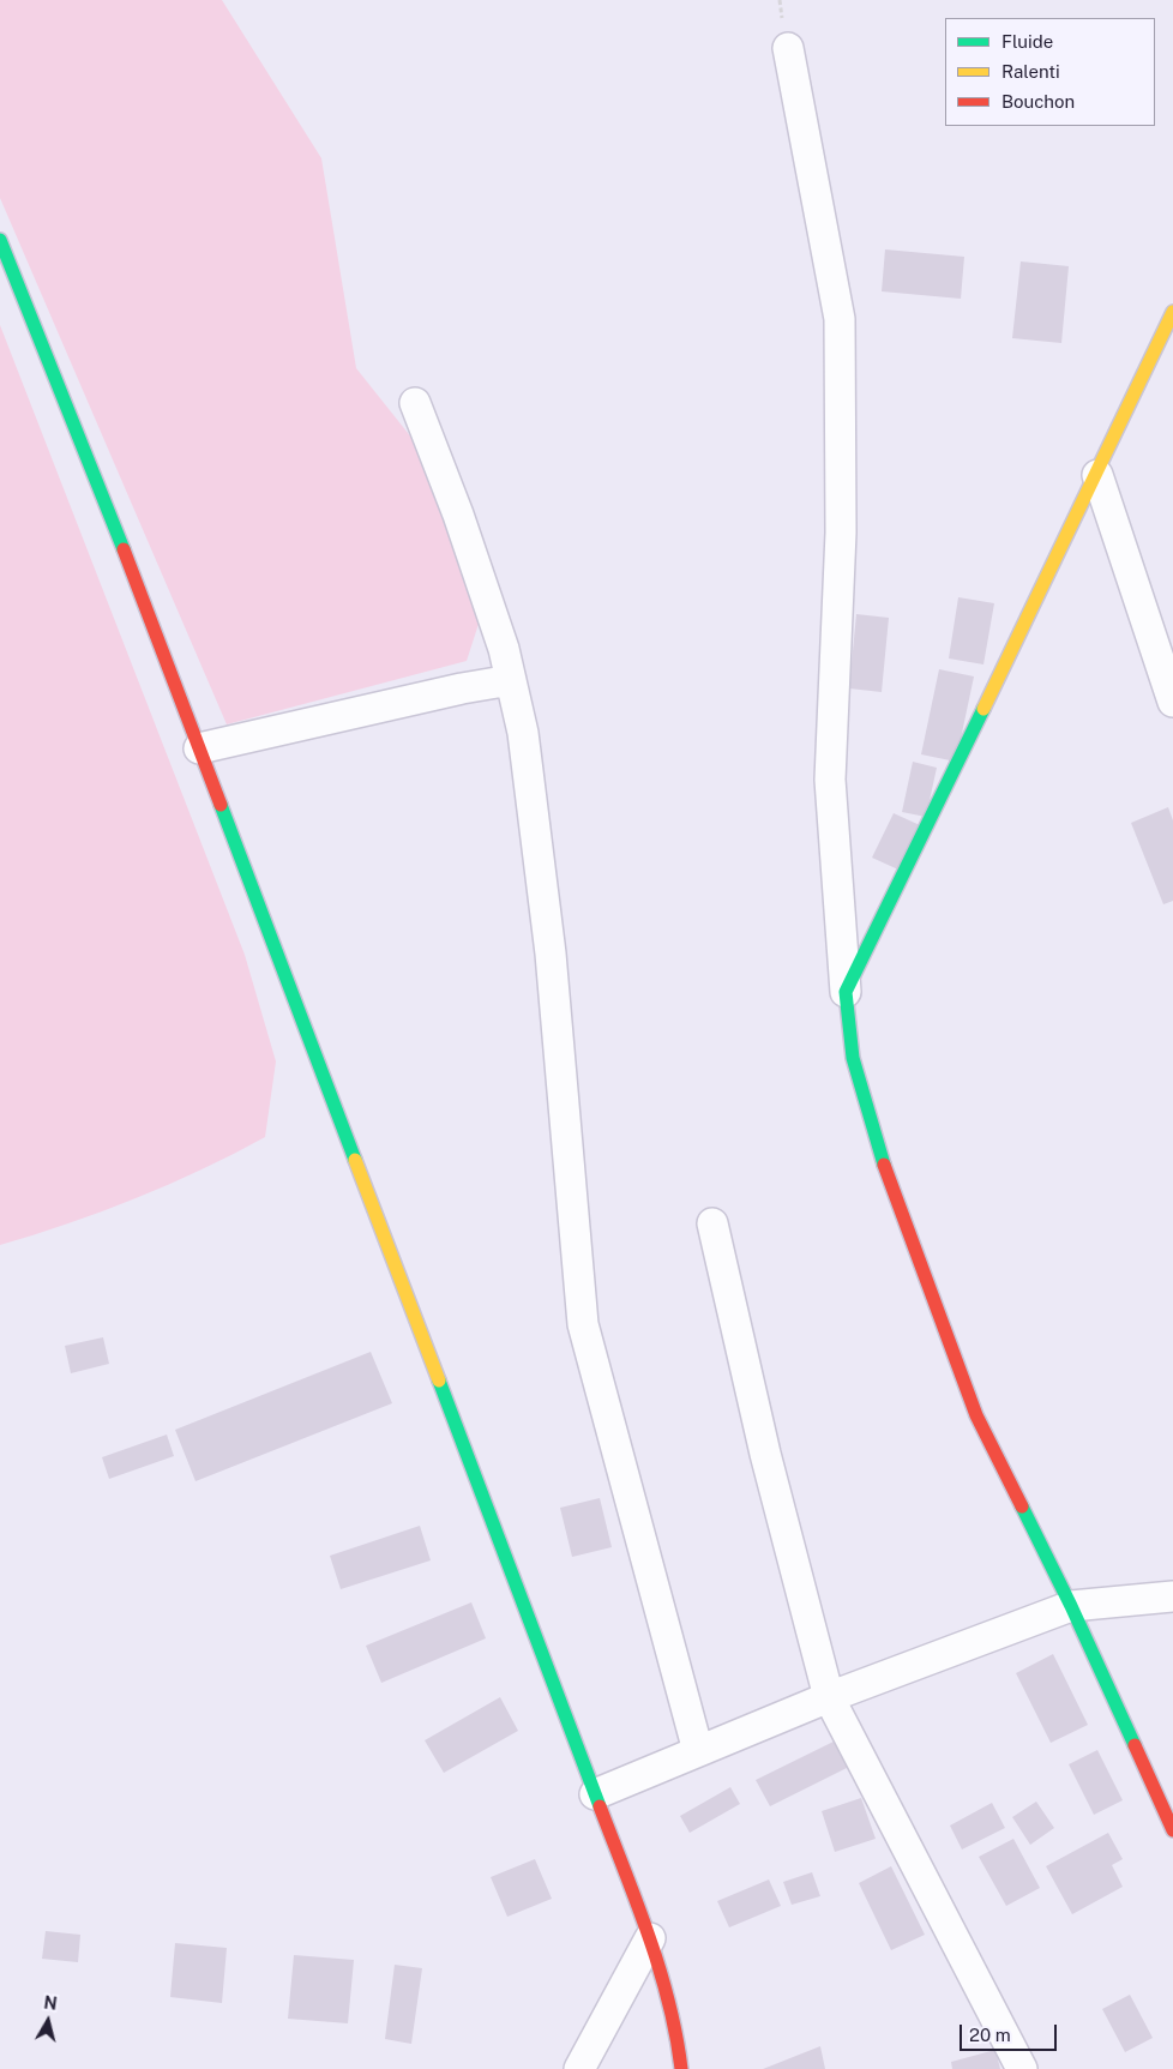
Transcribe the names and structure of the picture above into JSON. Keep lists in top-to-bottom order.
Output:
{
  "legend": ["Fluide", "Ralenti", "Bouchon"],
  "scale_bar": "20 m",
  "north": "top"
}
